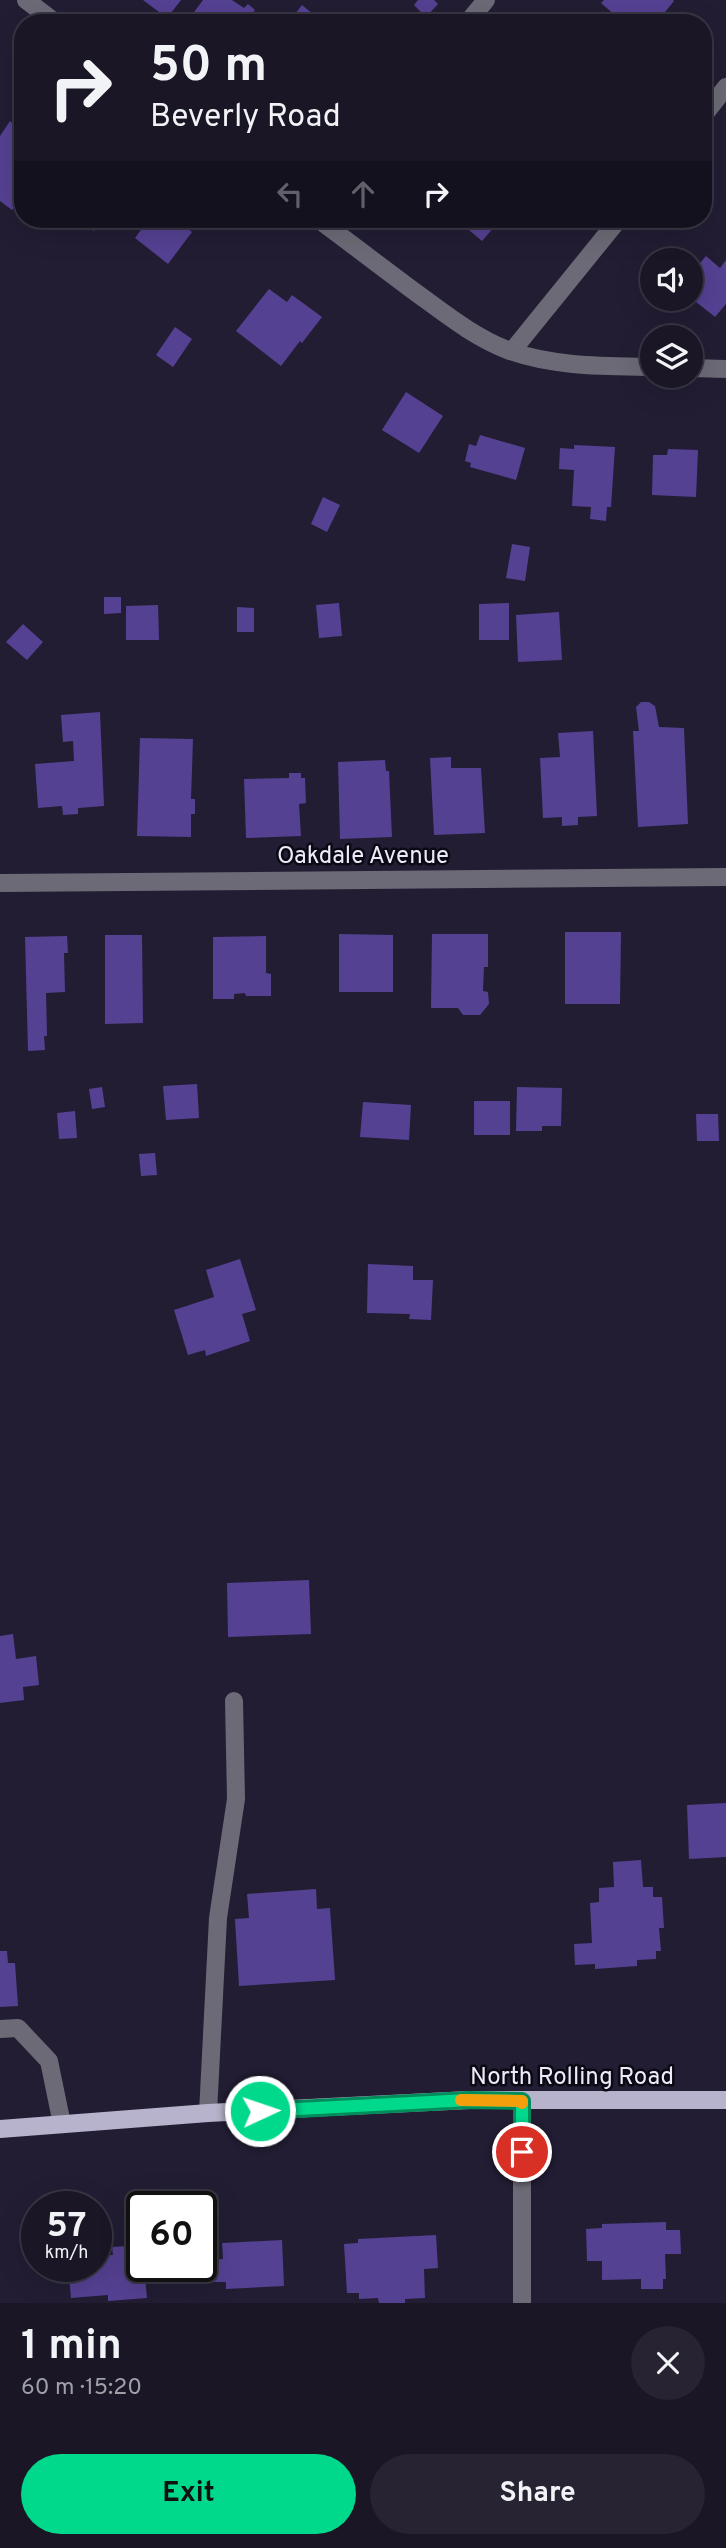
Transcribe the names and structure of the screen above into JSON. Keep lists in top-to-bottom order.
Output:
{
  "streets": {
    "main road": ["North Rolling Road"],
    "street": ["Oakdale Avenue"]
  },
  "page": {
    "turn": ["50 m", "Beverly Road"],
    "speed": "57 km/h",
    "limit": "60",
    "heading": ["1 min", "60 m · 15:20"],
    "buttons": ["Exit", "Share"]
  }
}
